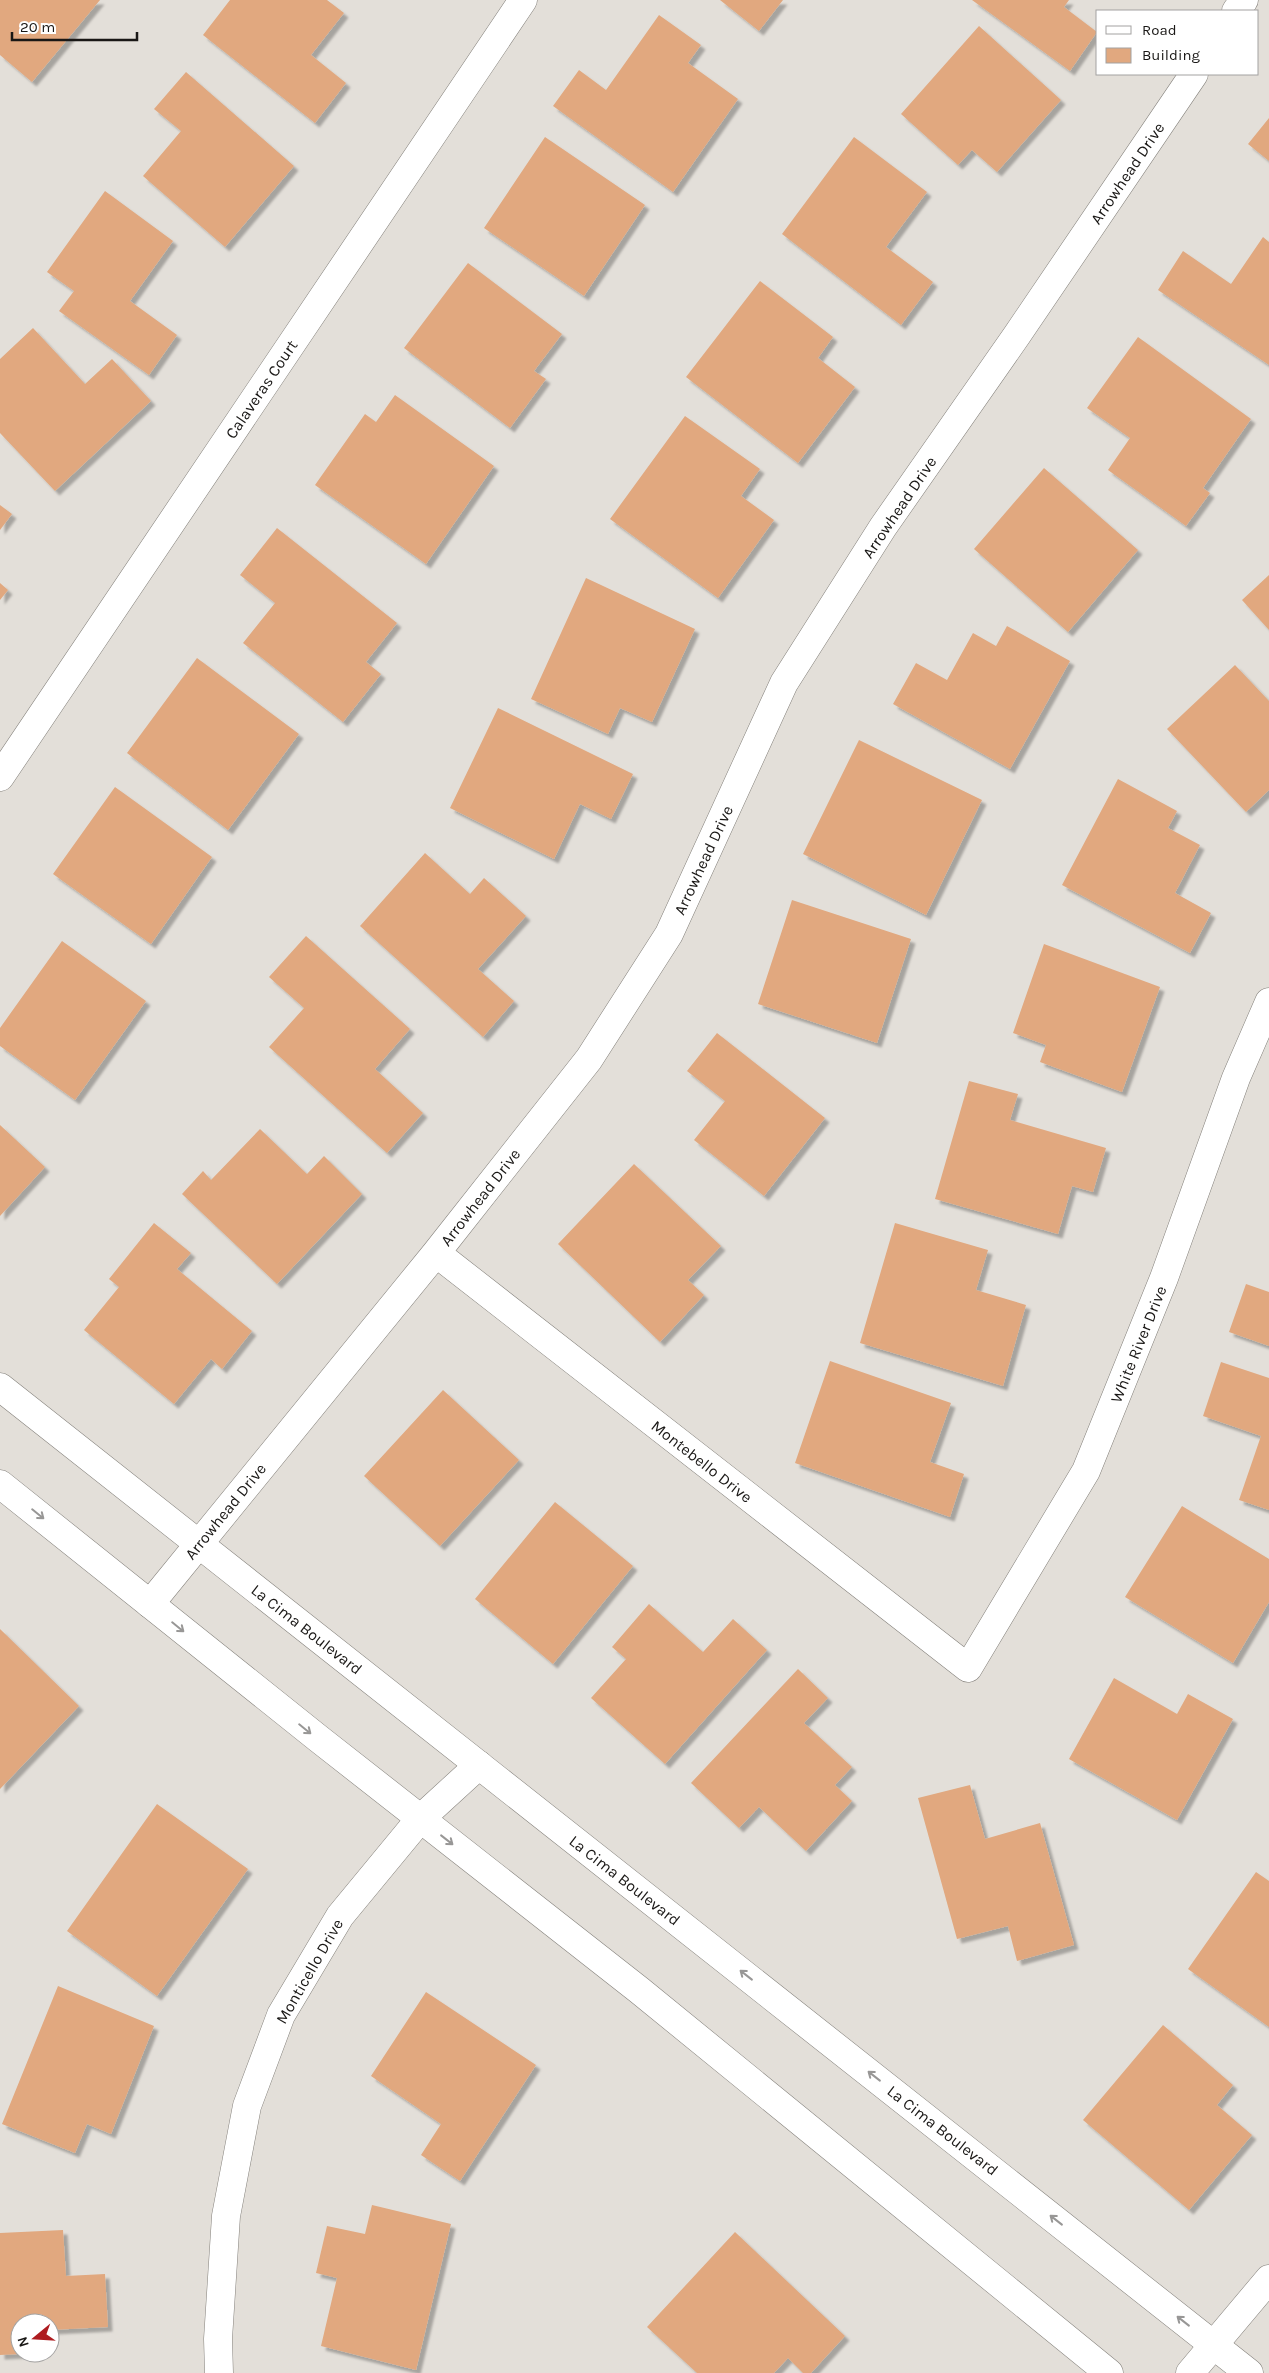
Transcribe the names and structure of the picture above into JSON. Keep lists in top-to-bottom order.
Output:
{
  "streets": {
    "street": [
      "Arrowhead Drive",
      "Calaveras Court",
      "White River Drive",
      "Montebello Drive",
      "La Cima Boulevard",
      "Monticello Drive"
    ]
  },
  "crossings": [
    ["Arrowhead Drive", "Montebello Drive"],
    ["Arrowhead Drive", "La Cima Boulevard"],
    ["White River Drive", "Montebello Drive"],
    ["La Cima Boulevard", "Monticello Drive"]
  ],
  "legend": ["Road", "Building"],
  "scale_bar": "20 m",
  "north": "left"
}
